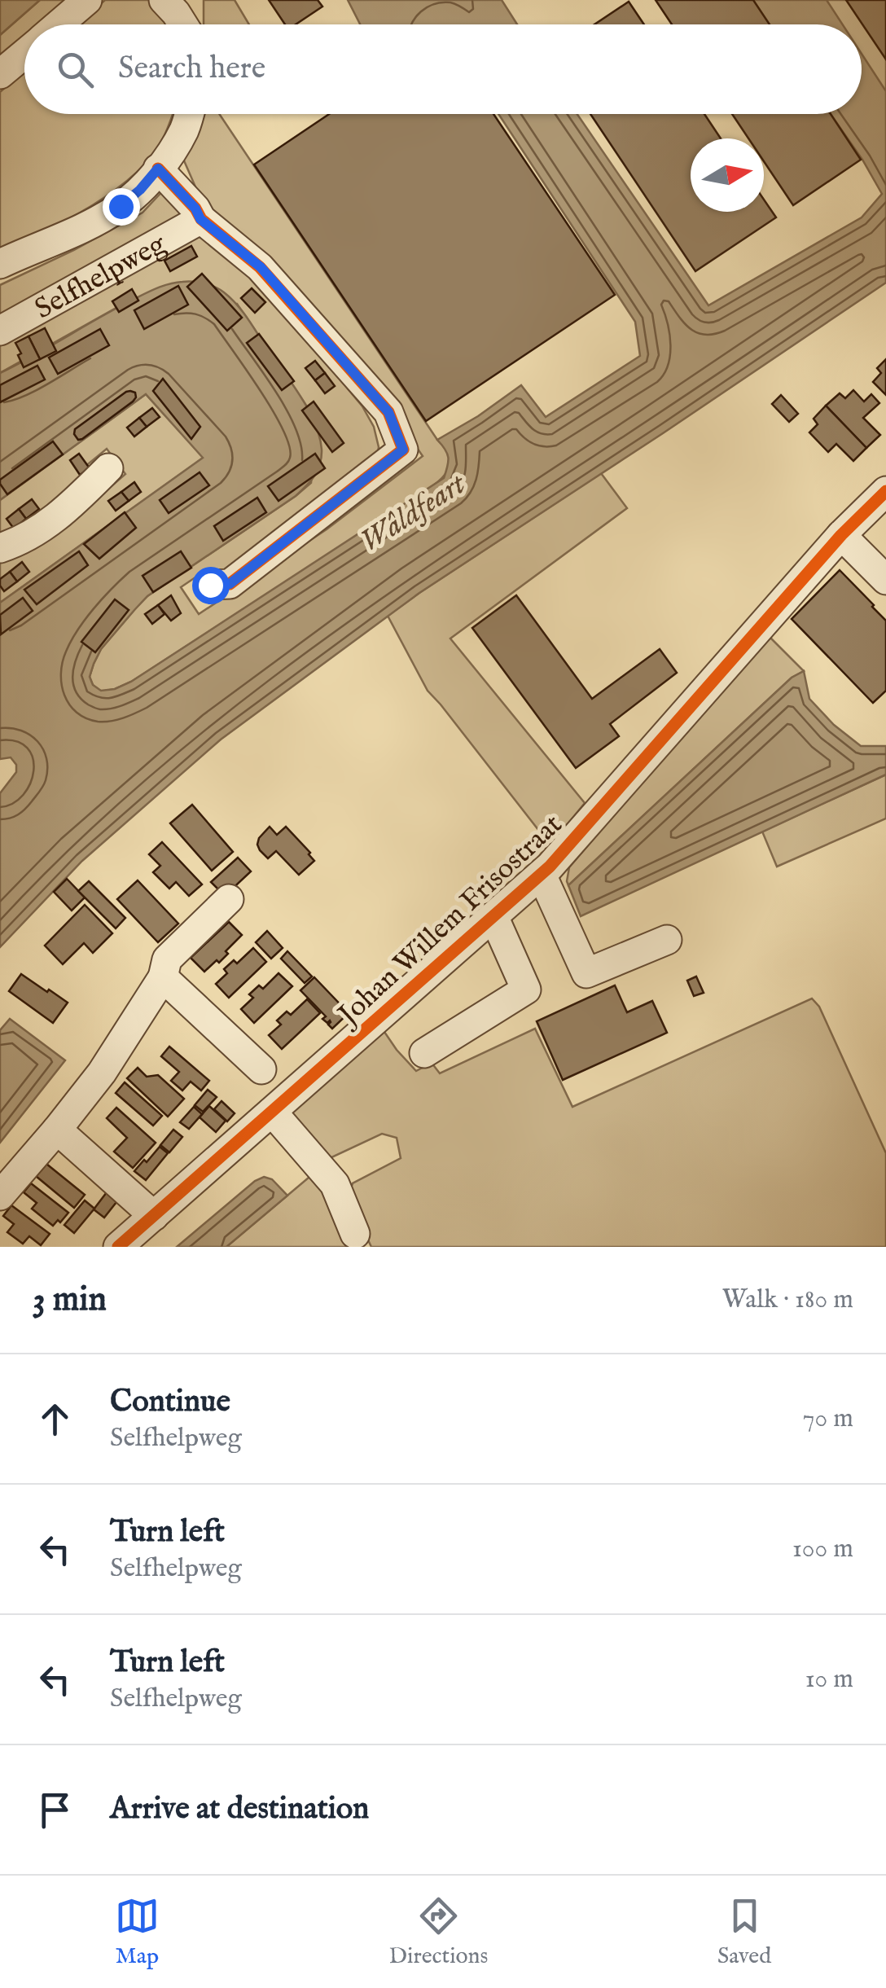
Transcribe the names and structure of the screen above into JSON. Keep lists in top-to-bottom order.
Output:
{
  "streets": {
    "street": ["Selfhelpweg", "Johan Willem Frisostraat"]
  },
  "water": ["Wâldfeart"],
  "north": "right",
  "page": {
    "search": "Search here",
    "heading": ["3 min", "Walk · 180 m"],
    "list": [
      ["Continue", "Selfhelpweg", "70 m"],
      ["Turn left", "Selfhelpweg", "100 m"],
      ["Turn left", "Selfhelpweg", "10 m"],
      "Arrive at destination"
    ],
    "nav": ["Map", "Directions", "Saved"]
  }
}
